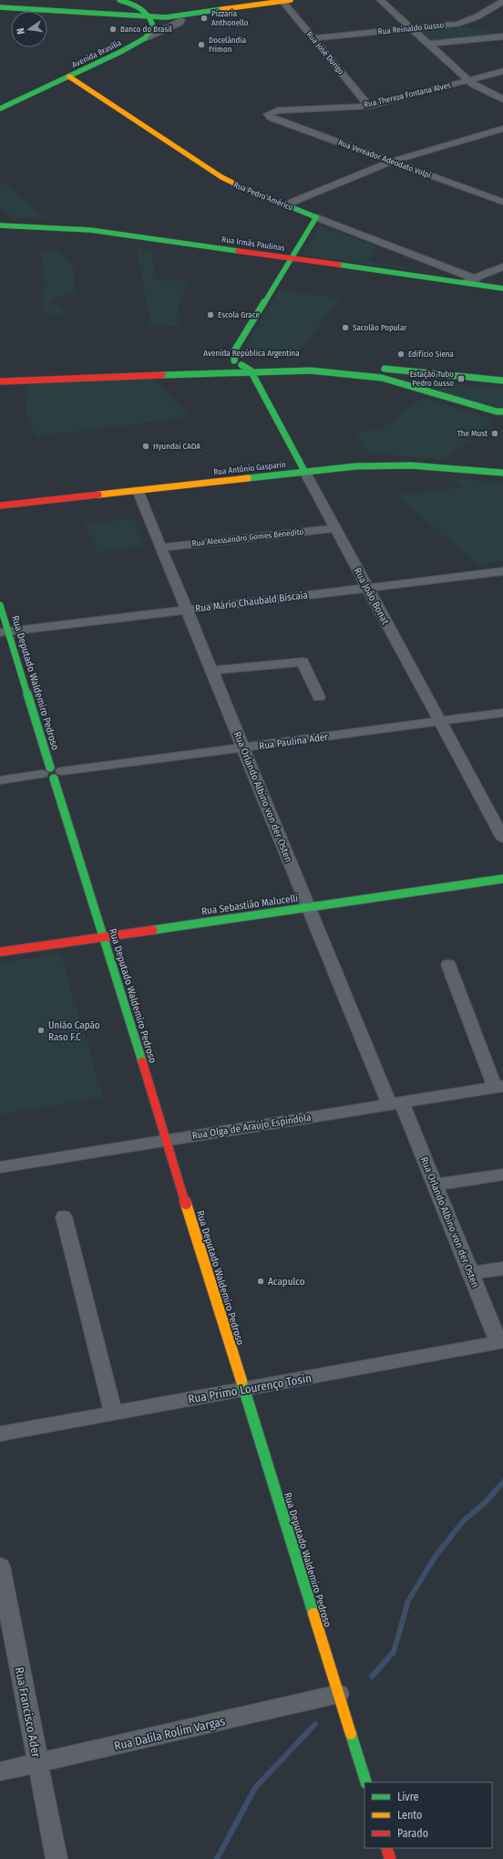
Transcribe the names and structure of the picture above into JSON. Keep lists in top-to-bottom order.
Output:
{
  "streets": {
    "street": [
      "Rua Reinaldo Gusso",
      "Rua José Dorigo",
      "Avenida Brasília",
      "Rua Thereza Fontana Alves",
      "Rua Vereador Adeodato Volpi",
      "Rua Pedro Américo",
      "Rua Irmãs Paulinas",
      "Avenida República Argentina",
      "Rua Antônio Gasparin",
      "Rua Alexssandro Gomes Benedito",
      "Rua João Bonat",
      "Rua Mário Chaubald Biscaia",
      "Rua Deputado Waldemiro Pedroso",
      "Rua Paulina Ader",
      "Rua Orlando Albino von der Osten",
      "Rua Sebastião Malucelli",
      "Rua Olga de Araújo Espíndola",
      "Rua Primo Lourenço Tosin",
      "Rua Francisco Ader",
      "Rua Dalila Rolim Vargas"
    ]
  },
  "crossings": [
    ["Rua Reinaldo Gusso", "Rua José Dorigo"],
    ["Rua José Dorigo", "Rua Thereza Fontana Alves"],
    ["Avenida Brasília", "Rua Pedro Américo"],
    ["Rua Thereza Fontana Alves", "Rua Vereador Adeodato Volpi"],
    ["Avenida República Argentina", "Rua João Bonat"],
    ["Rua Antônio Gasparin", "Rua João Bonat"],
    ["Rua Antônio Gasparin", "Rua Orlando Albino von der Osten"],
    ["Rua Alexssandro Gomes Benedito", "Rua João Bonat"],
    ["Rua Alexssandro Gomes Benedito", "Rua Orlando Albino von der Osten"],
    ["Rua João Bonat", "Rua Mário Chaubald Biscaia"],
    ["Rua João Bonat", "Rua Paulina Ader"],
    ["Rua Mário Chaubald Biscaia", "Rua Deputado Waldemiro Pedroso"],
    ["Rua Mário Chaubald Biscaia", "Rua Orlando Albino von der Osten"],
    ["Rua Deputado Waldemiro Pedroso", "Rua Paulina Ader"],
    ["Rua Deputado Waldemiro Pedroso", "Rua Sebastião Malucelli"],
    ["Rua Deputado Waldemiro Pedroso", "Rua Olga de Araújo Espíndola"],
    ["Rua Deputado Waldemiro Pedroso", "Rua Primo Lourenço Tosin"],
    ["Rua Deputado Waldemiro Pedroso", "Rua Dalila Rolim Vargas"],
    ["Rua Paulina Ader", "Rua Orlando Albino von der Osten"],
    ["Rua Orlando Albino von der Osten", "Rua Sebastião Malucelli"],
    ["Rua Orlando Albino von der Osten", "Rua Olga de Araújo Espíndola"],
    ["Rua Orlando Albino von der Osten", "Rua Primo Lourenço Tosin"],
    ["Rua Francisco Ader", "Rua Dalila Rolim Vargas"]
  ],
  "places": {
    "other": [
      "Pizzaria Anthonello",
      "Banco do Brasil",
      "Docelândia Frimon",
      "Escola Grace",
      "Sacolão Popular",
      "Edifício Siena",
      "The Must",
      "Hyundai CAOA",
      "União Capão Raso F.C",
      "Acapulco"
    ],
    "transit": ["Estação Tubo Pedro Gusso"]
  },
  "legend": ["Livre", "Lento", "Parado"],
  "north": "left"
}
